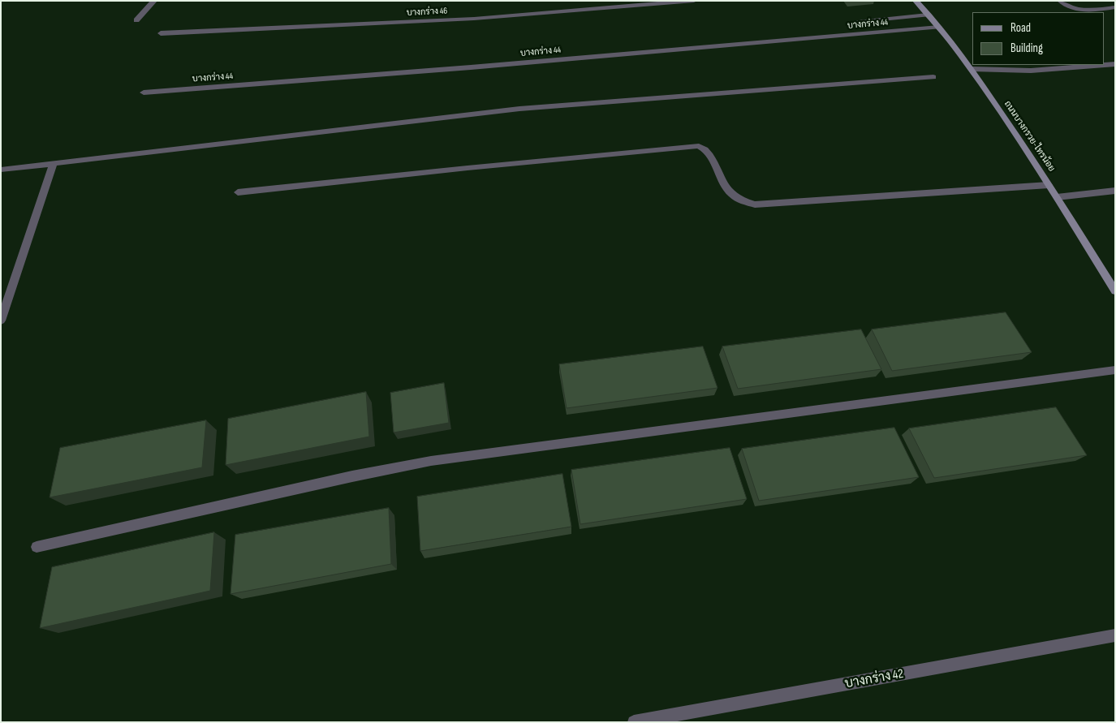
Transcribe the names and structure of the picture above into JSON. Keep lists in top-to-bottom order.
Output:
{
  "streets": {
    "main road": ["ถนนบางกรวย-ไทรน้อย"],
    "street": ["บางกร่าง 46", "บางกร่าง 44", "บางกร่าง 42"]
  },
  "crossings": [
    ["บางกร่าง 44", "ถนนบางกรวย-ไทรน้อย"]
  ],
  "legend": ["Road", "Building"]
}
